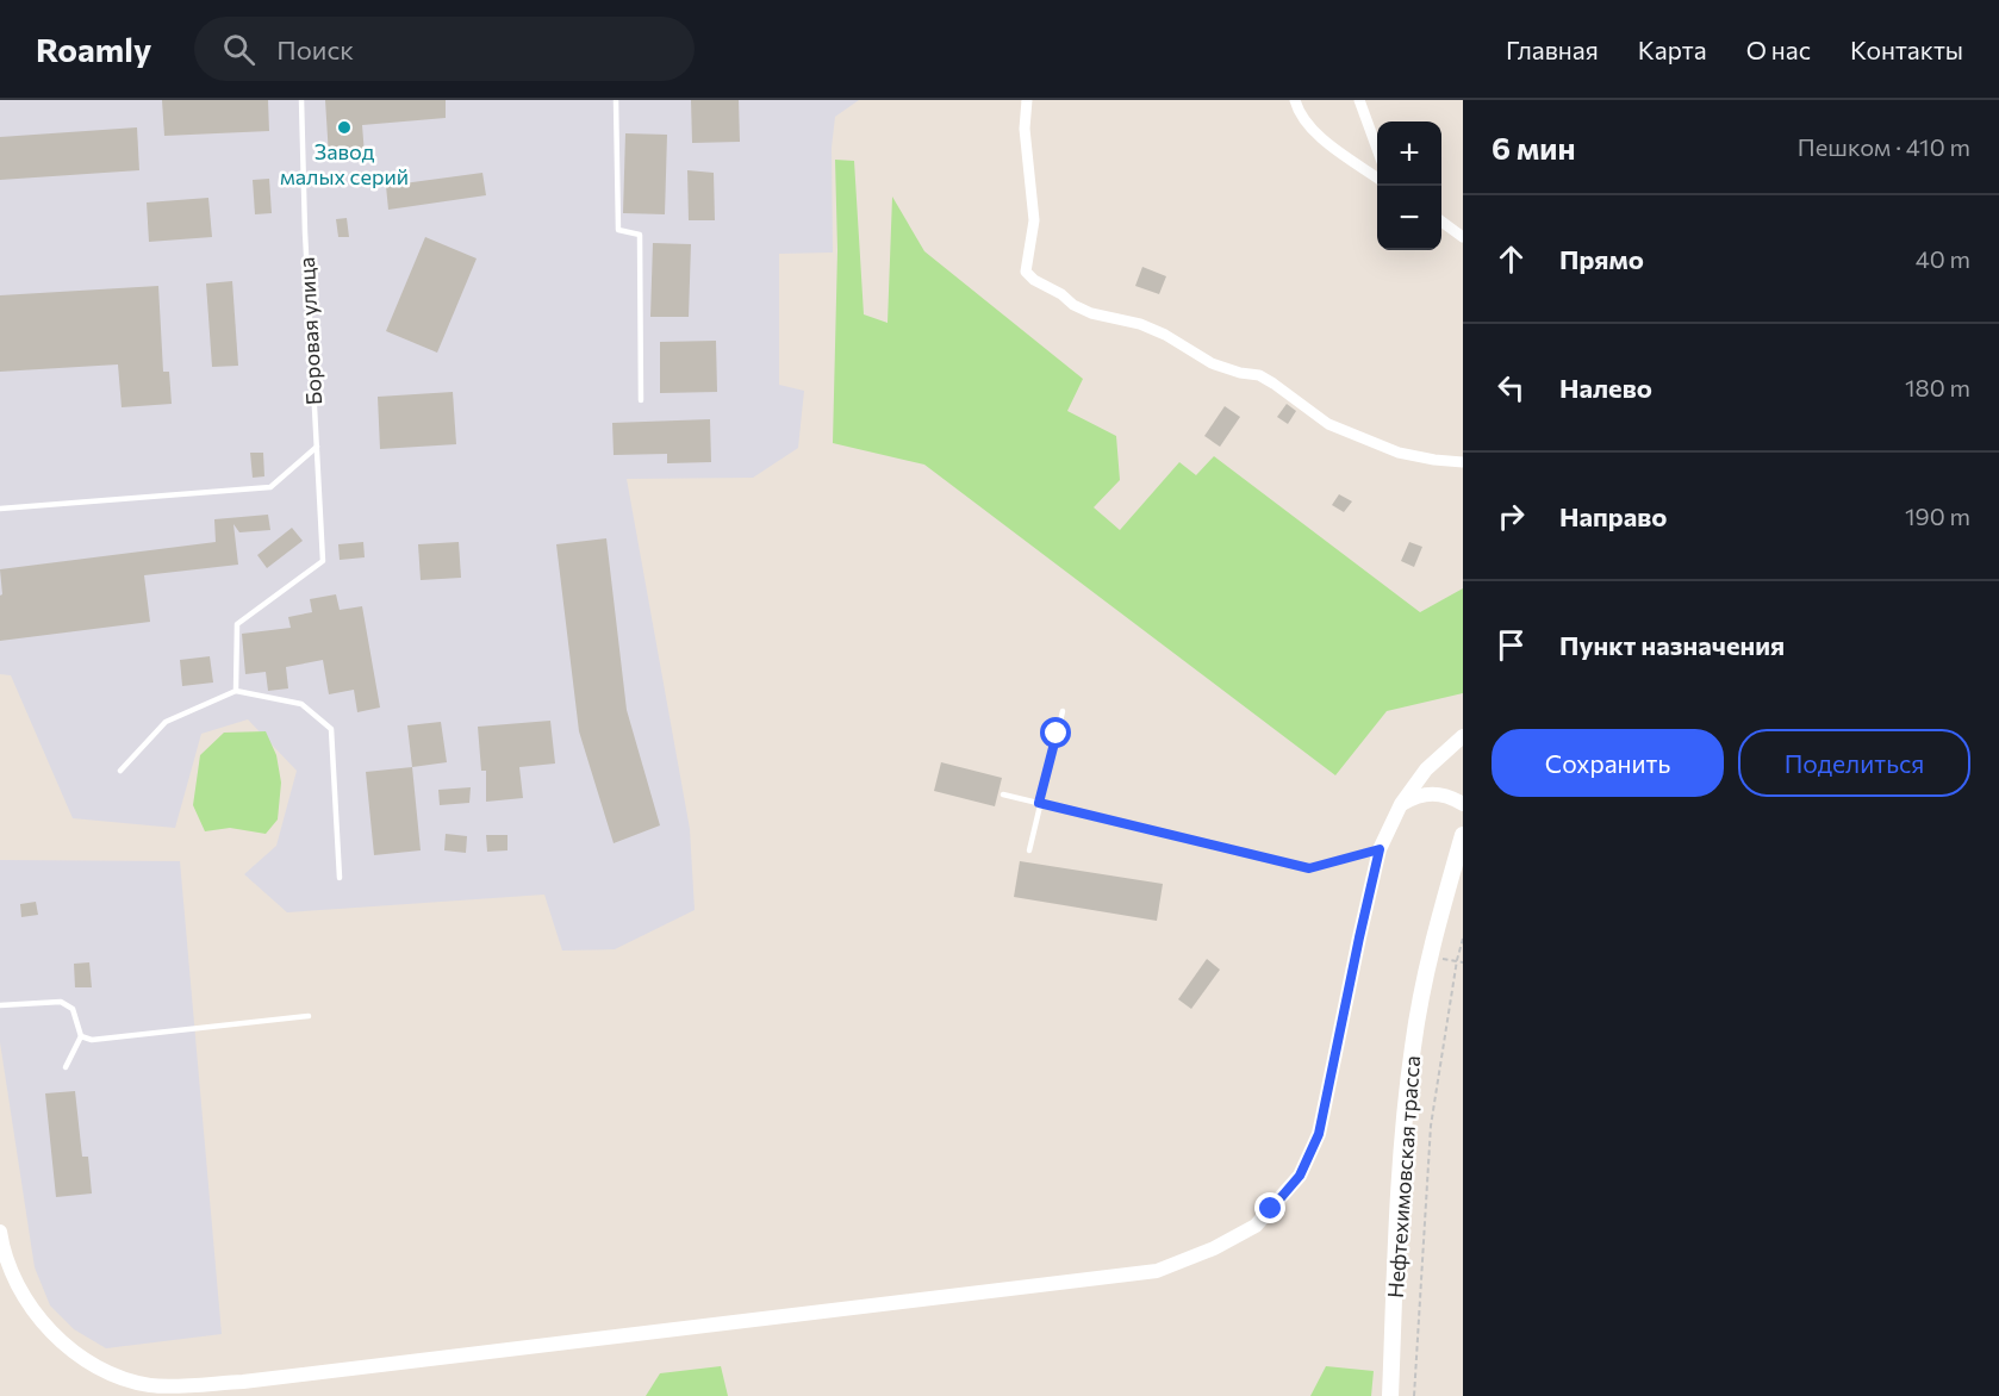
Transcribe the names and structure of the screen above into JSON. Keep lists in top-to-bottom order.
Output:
{
  "streets": {
    "main road": ["Нефтехимовская трасса"],
    "lane": ["Боровая улица"]
  },
  "places": ["Завод малых серий"],
  "page": {
    "header": "Roamly",
    "search": "Поиск",
    "nav": [
      "Главная",
      "Карта",
      "О нас",
      "Контакты"
    ],
    "heading": ["6 мин", "Пешком · 410 m"],
    "map_buttons": ["+", "−"],
    "list": [
      ["Прямо", "40 m"],
      ["Налево", "180 m"],
      ["Направо", "190 m"],
      "Пункт назначения"
    ],
    "buttons": ["Сохранить", "Поделиться"]
  }
}
